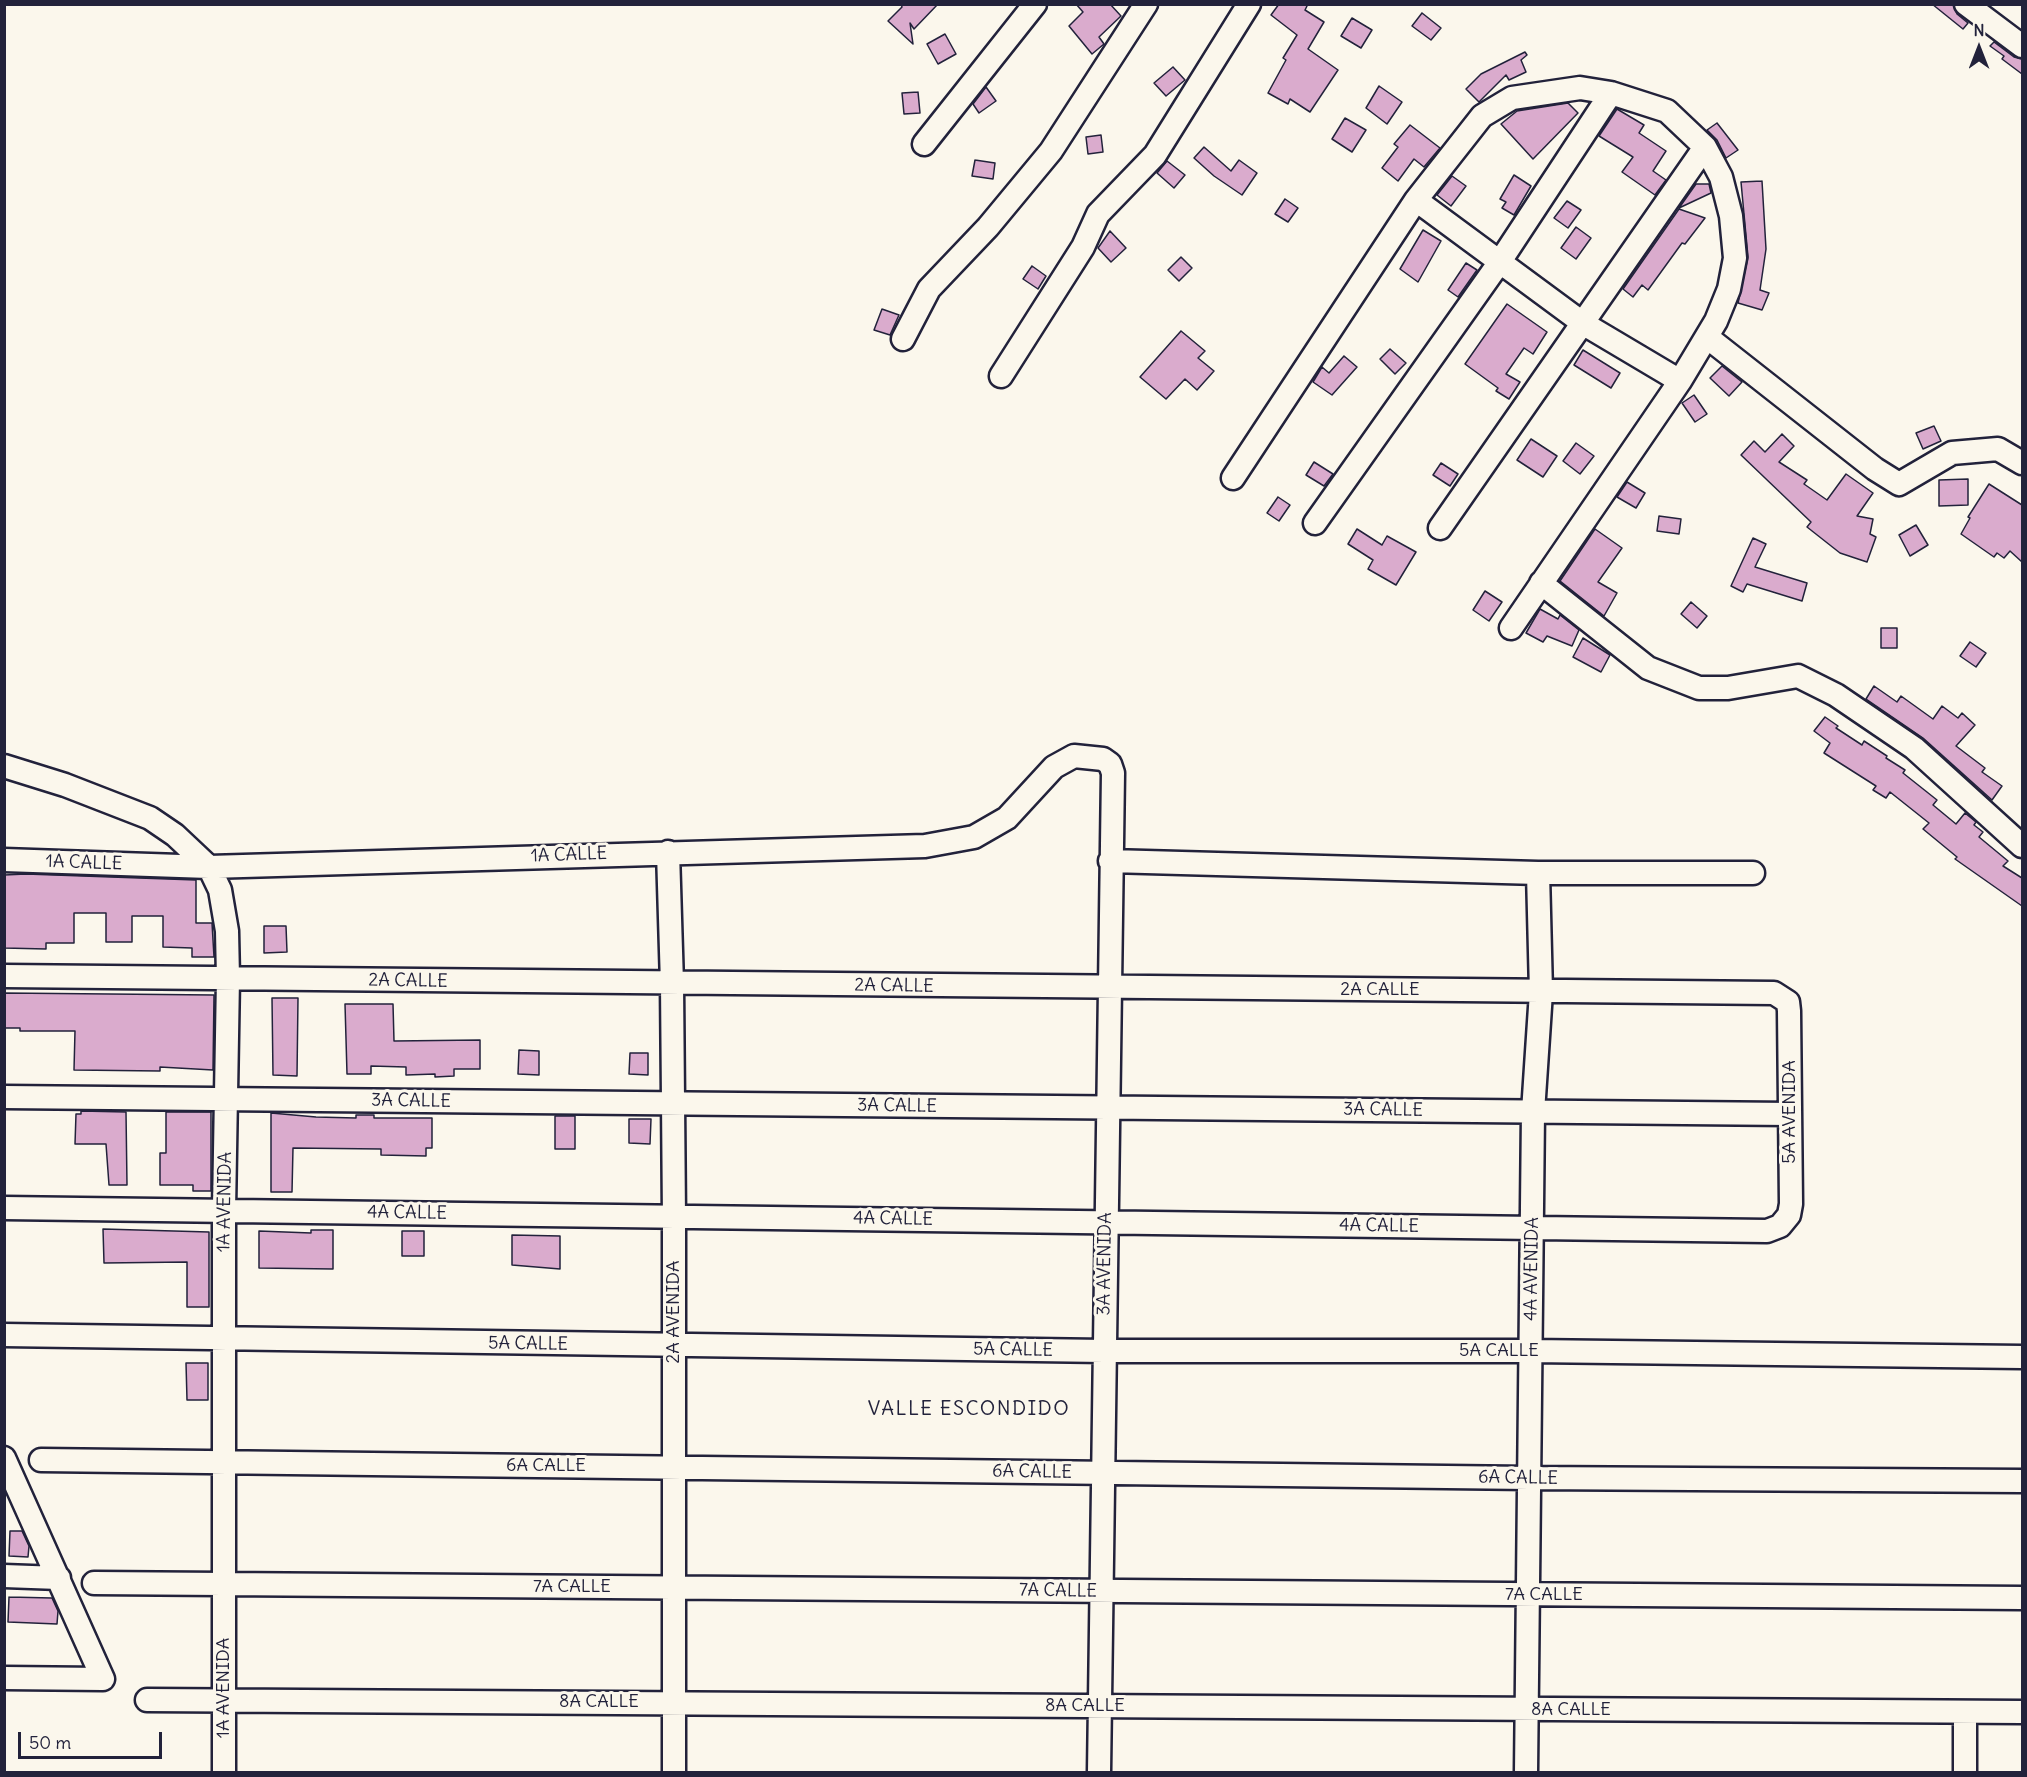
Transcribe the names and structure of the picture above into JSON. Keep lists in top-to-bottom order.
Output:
{
  "streets": {
    "street": [
      "1A CALLE",
      "2A CALLE",
      "3A CALLE",
      "5A AVENIDA",
      "1A AVENIDA",
      "4A CALLE",
      "3A AVENIDA",
      "4A AVENIDA",
      "2A AVENIDA",
      "5A CALLE",
      "6A CALLE",
      "7A CALLE",
      "8A CALLE"
    ]
  },
  "crossings": [
    ["1A CALLE", "1A AVENIDA"],
    ["1A CALLE", "3A AVENIDA"],
    ["1A CALLE", "2A AVENIDA"],
    ["2A CALLE", "5A AVENIDA"],
    ["2A CALLE", "1A AVENIDA"],
    ["2A CALLE", "3A AVENIDA"],
    ["2A CALLE", "4A AVENIDA"],
    ["2A CALLE", "2A AVENIDA"],
    ["3A CALLE", "5A AVENIDA"],
    ["3A CALLE", "1A AVENIDA"],
    ["3A CALLE", "3A AVENIDA"],
    ["3A CALLE", "4A AVENIDA"],
    ["3A CALLE", "2A AVENIDA"],
    ["5A AVENIDA", "4A CALLE"],
    ["1A AVENIDA", "4A CALLE"],
    ["1A AVENIDA", "5A CALLE"],
    ["1A AVENIDA", "6A CALLE"],
    ["1A AVENIDA", "7A CALLE"],
    ["1A AVENIDA", "8A CALLE"],
    ["4A CALLE", "3A AVENIDA"],
    ["4A CALLE", "4A AVENIDA"],
    ["4A CALLE", "2A AVENIDA"],
    ["3A AVENIDA", "5A CALLE"],
    ["3A AVENIDA", "6A CALLE"],
    ["3A AVENIDA", "7A CALLE"],
    ["3A AVENIDA", "8A CALLE"],
    ["4A AVENIDA", "5A CALLE"],
    ["4A AVENIDA", "6A CALLE"],
    ["4A AVENIDA", "7A CALLE"],
    ["4A AVENIDA", "8A CALLE"],
    ["2A AVENIDA", "5A CALLE"],
    ["2A AVENIDA", "6A CALLE"],
    ["2A AVENIDA", "7A CALLE"],
    ["2A AVENIDA", "8A CALLE"]
  ],
  "districts": ["VALLE ESCONDIDO"],
  "scale_bar": "50 m",
  "north": "top"
}
